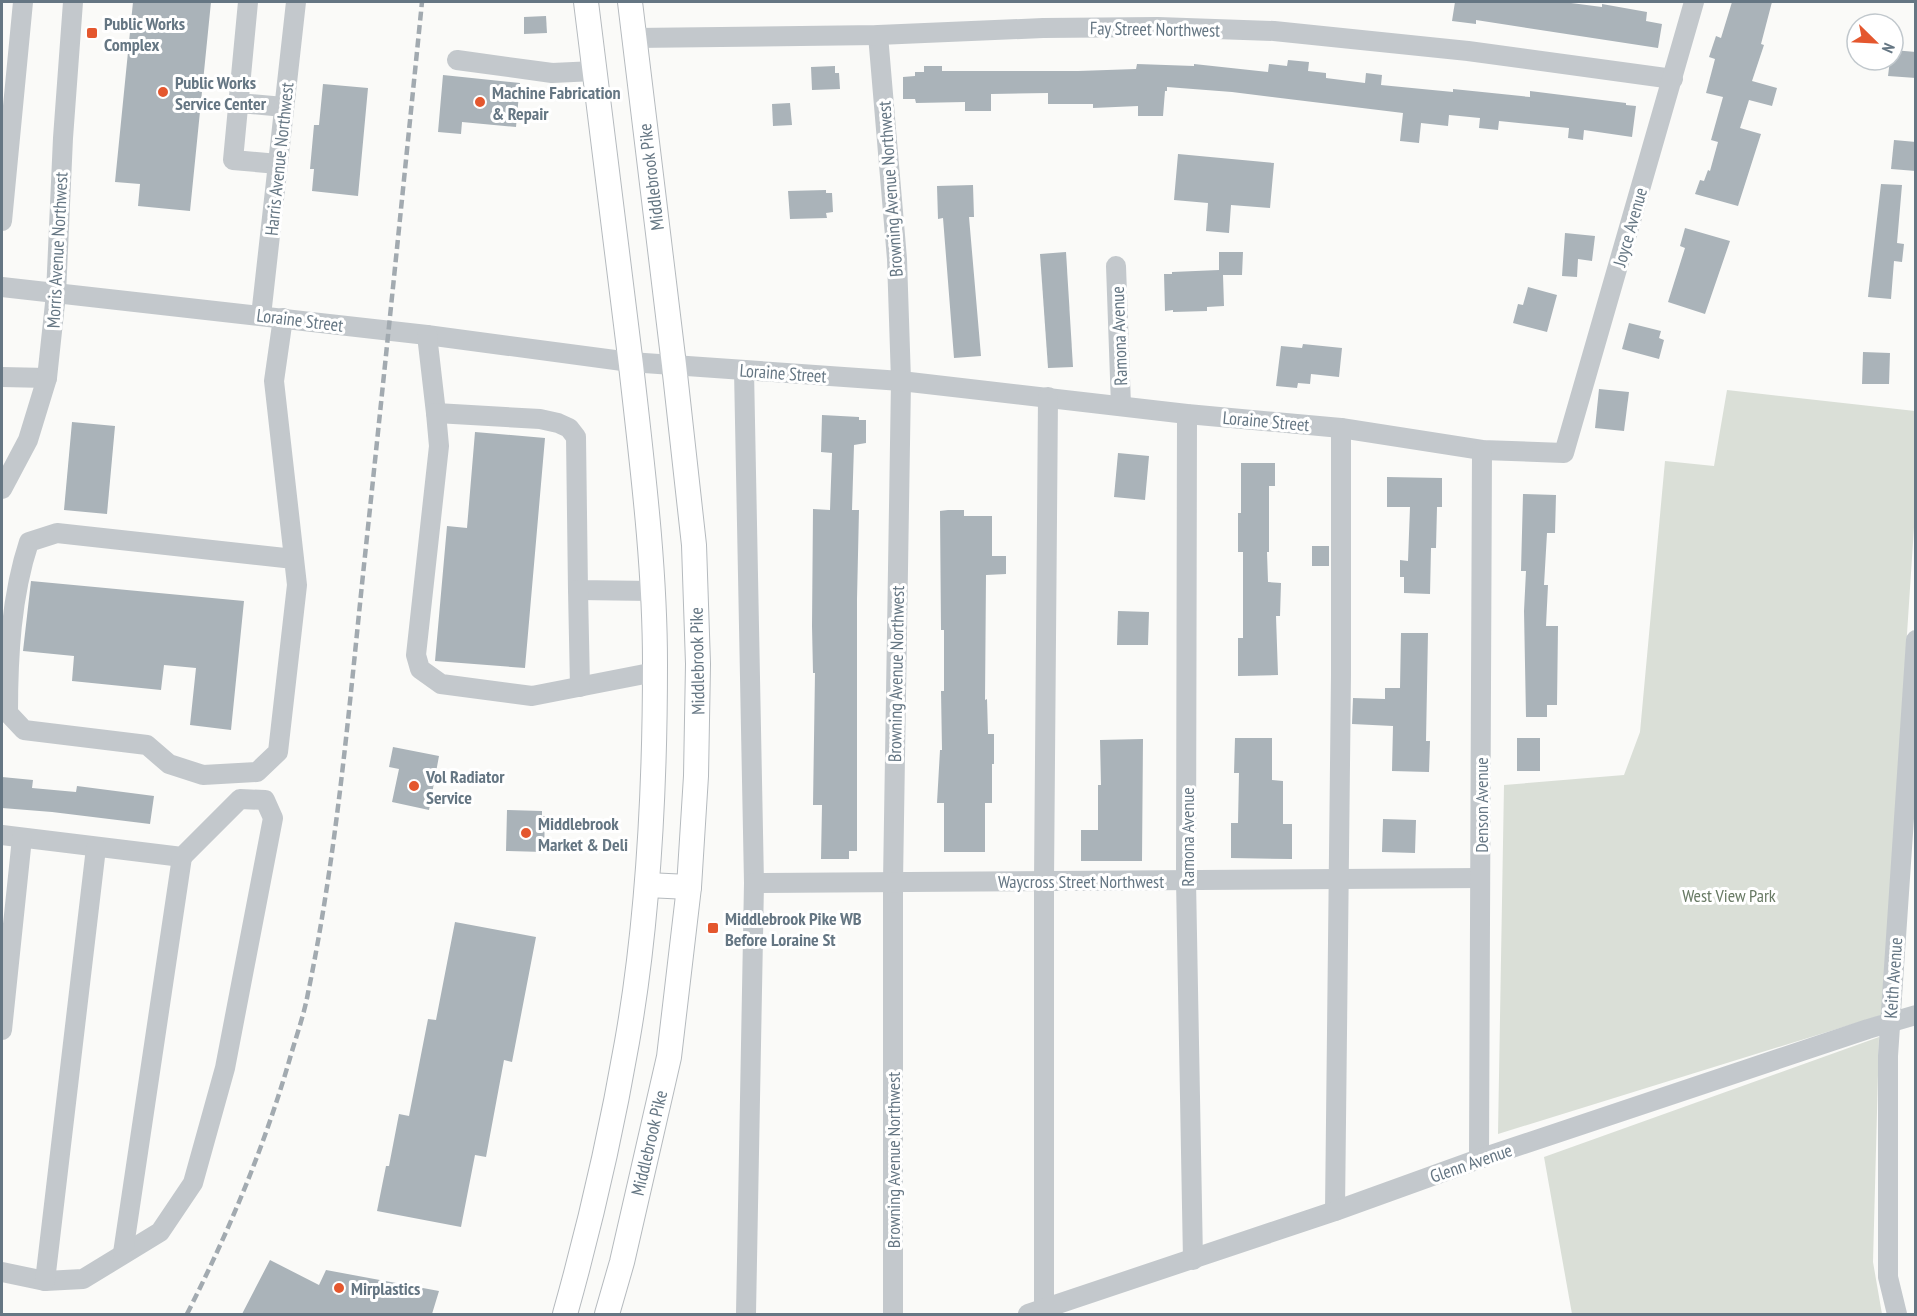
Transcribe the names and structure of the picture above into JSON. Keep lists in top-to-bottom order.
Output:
{
  "streets": {
    "main road": ["Middlebrook Pike"],
    "street": [
      "Fay Street Northwest",
      "Harris Avenue Northwest",
      "Browning Avenue Northwest",
      "Joyce Avenue",
      "Morris Avenue Northwest",
      "Loraine Street",
      "Ramona Avenue",
      "Denson Avenue",
      "Waycross Street Northwest",
      "Keith Avenue",
      "Glenn Avenue"
    ]
  },
  "crossings": [
    ["Fay Street Northwest", "Middlebrook Pike"],
    ["Fay Street Northwest", "Browning Avenue Northwest"],
    ["Fay Street Northwest", "Joyce Avenue"],
    ["Harris Avenue Northwest", "Loraine Street"],
    ["Middlebrook Pike", "Loraine Street"],
    ["Browning Avenue Northwest", "Loraine Street"],
    ["Browning Avenue Northwest", "Waycross Street Northwest"],
    ["Joyce Avenue", "Loraine Street"],
    ["Morris Avenue Northwest", "Loraine Street"],
    ["Loraine Street", "Ramona Avenue"],
    ["Loraine Street", "Denson Avenue"],
    ["Ramona Avenue", "Waycross Street Northwest"],
    ["Ramona Avenue", "Glenn Avenue"],
    ["Denson Avenue", "Waycross Street Northwest"],
    ["Denson Avenue", "Glenn Avenue"],
    ["Keith Avenue", "Glenn Avenue"]
  ],
  "parks": ["West View Park"],
  "places": {
    "transit": ["Public Works Complex", "Middlebrook Pike WB Before Loraine St"],
    "other": [
      "Public Works Service Center",
      "Machine Fabrication & Repair",
      "Vol Radiator Service",
      "Middlebrook Market & Deli",
      "Mirplastics"
    ]
  },
  "north": "bottom right"
}
